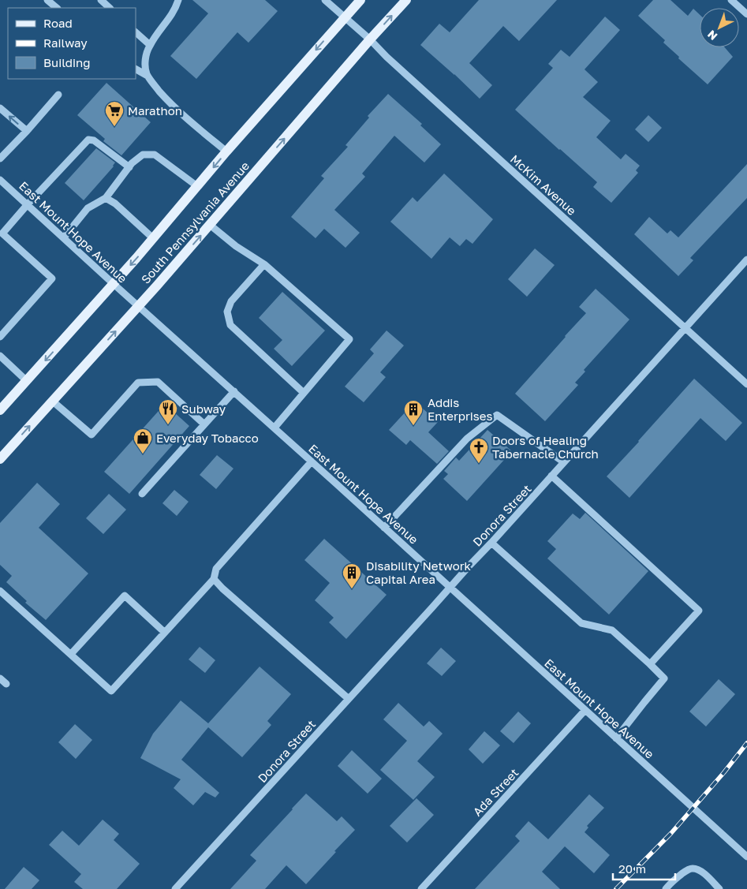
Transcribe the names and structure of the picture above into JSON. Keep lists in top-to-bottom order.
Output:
{
  "streets": {
    "main road": ["South Pennsylvania Avenue"],
    "street": [
      "McKim Avenue",
      "East Mount Hope Avenue",
      "Donora Street",
      "Ada Street"
    ]
  },
  "crossings": [
    ["McKim Avenue", "South Pennsylvania Avenue"],
    ["McKim Avenue", "Donora Street"],
    ["South Pennsylvania Avenue", "East Mount Hope Avenue"],
    ["East Mount Hope Avenue", "Donora Street"],
    ["East Mount Hope Avenue", "Ada Street"]
  ],
  "places": {
    "supermarket": ["Marathon"],
    "restaurant": ["Subway"],
    "building": ["Addis Enterprises", "Disability Network Capital Area"],
    "shop": ["Everyday Tobacco"],
    "church": ["Doors of Healing Tabernacle Church"]
  },
  "legend": ["Road", "Railway", "Building"],
  "scale_bar": "20 m",
  "north": "bottom left"
}
